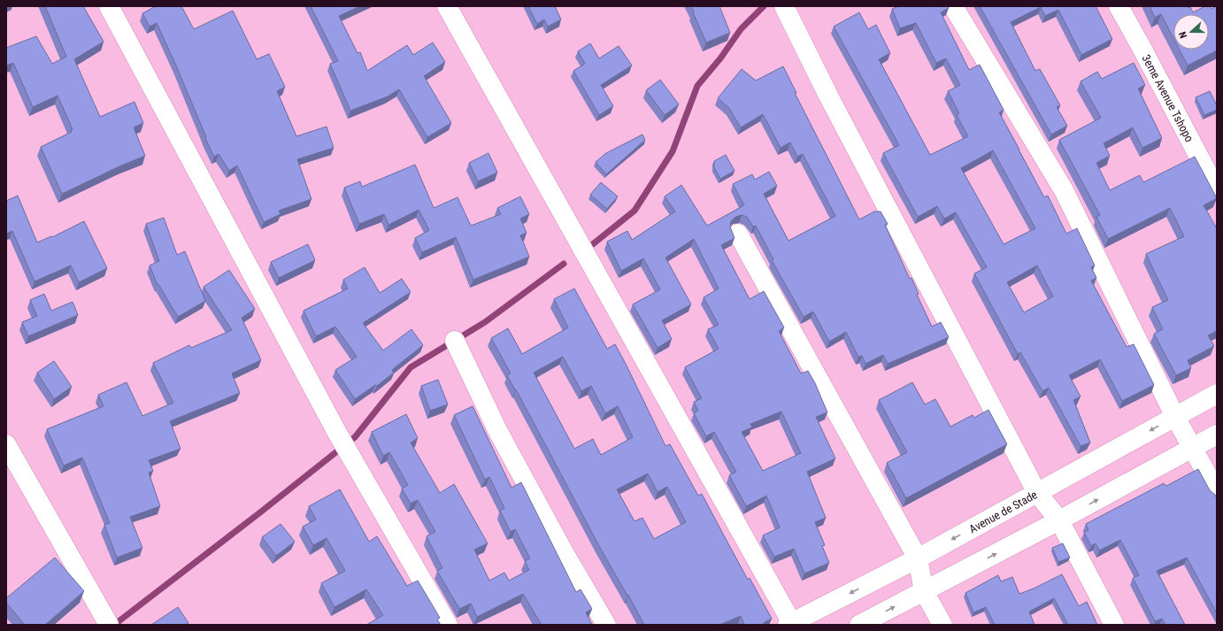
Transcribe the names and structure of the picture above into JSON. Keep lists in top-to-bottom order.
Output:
{
  "streets": {
    "street": ["3eme Avenue Tshopo", "Avenue de Stade"]
  },
  "north": "left"
}
